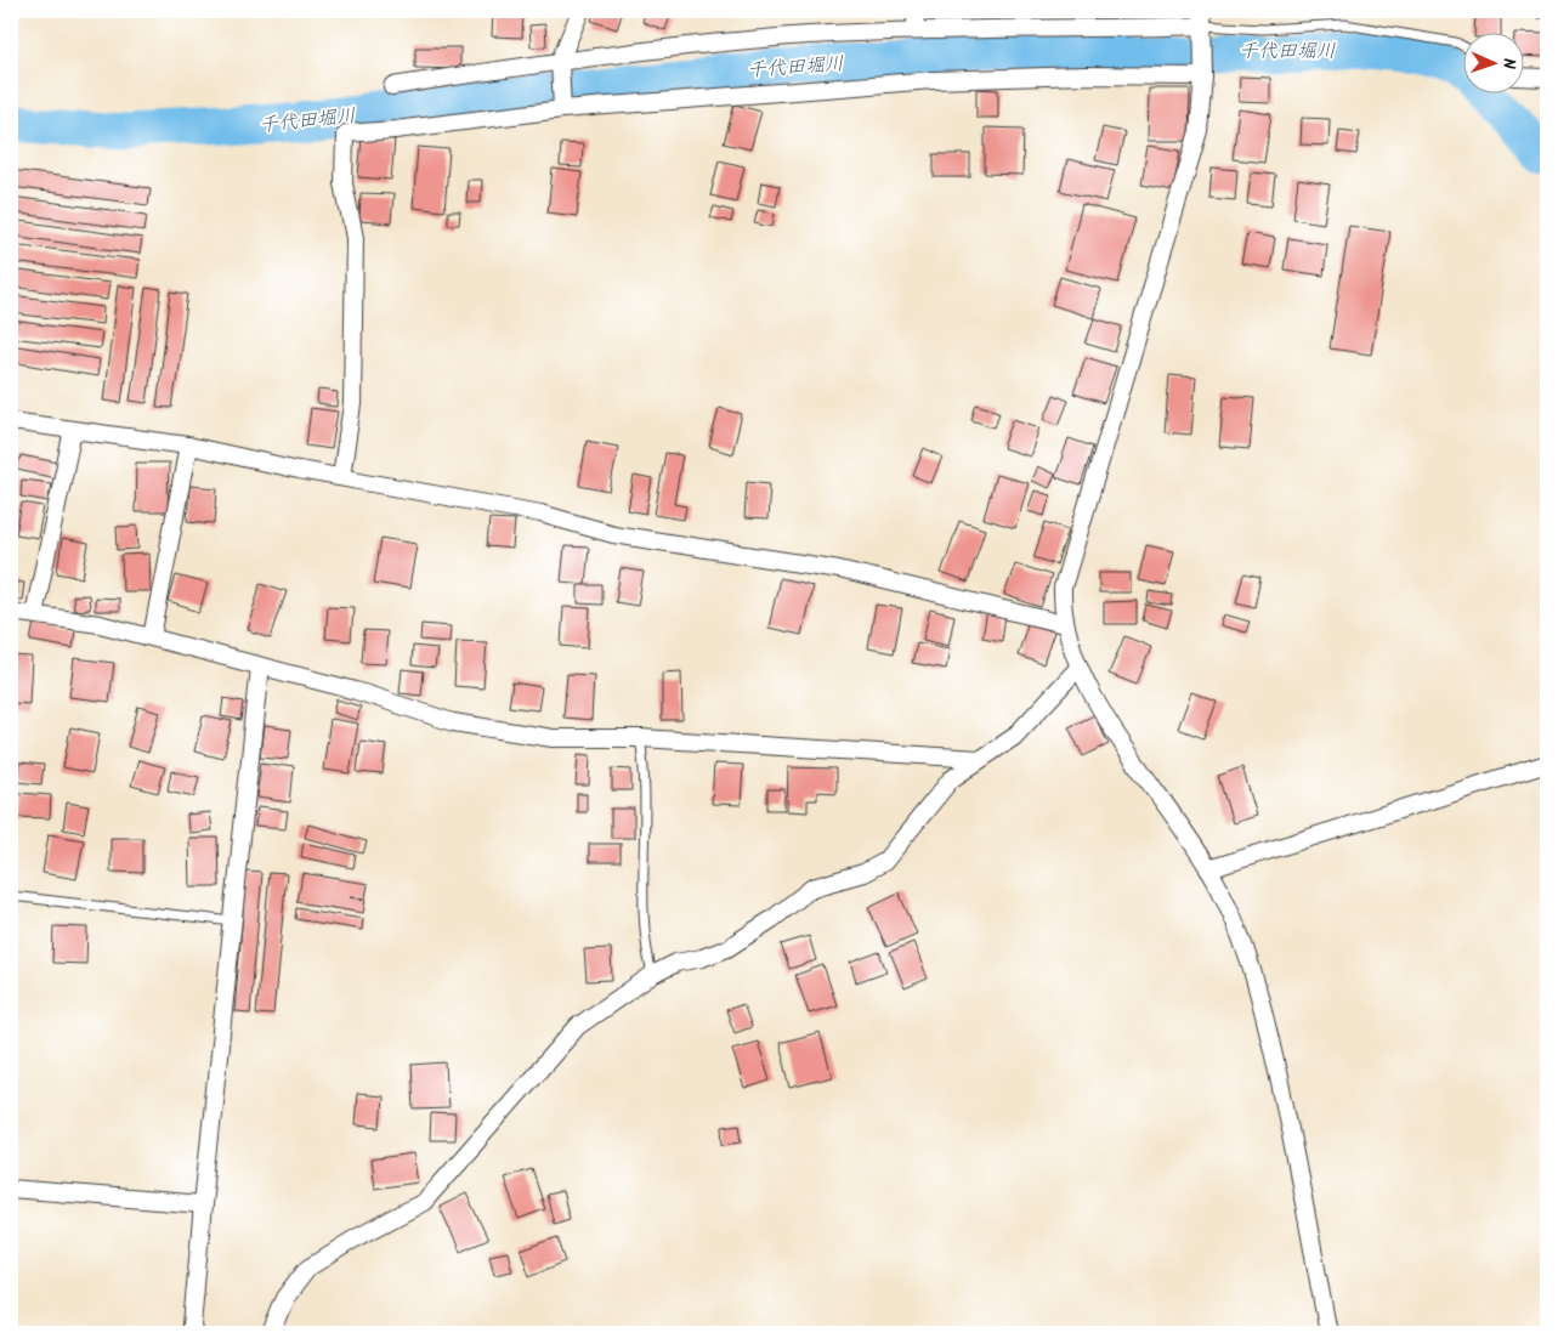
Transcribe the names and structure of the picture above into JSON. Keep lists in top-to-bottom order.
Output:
{
  "water": ["千代田堀川"],
  "north": "right"
}
